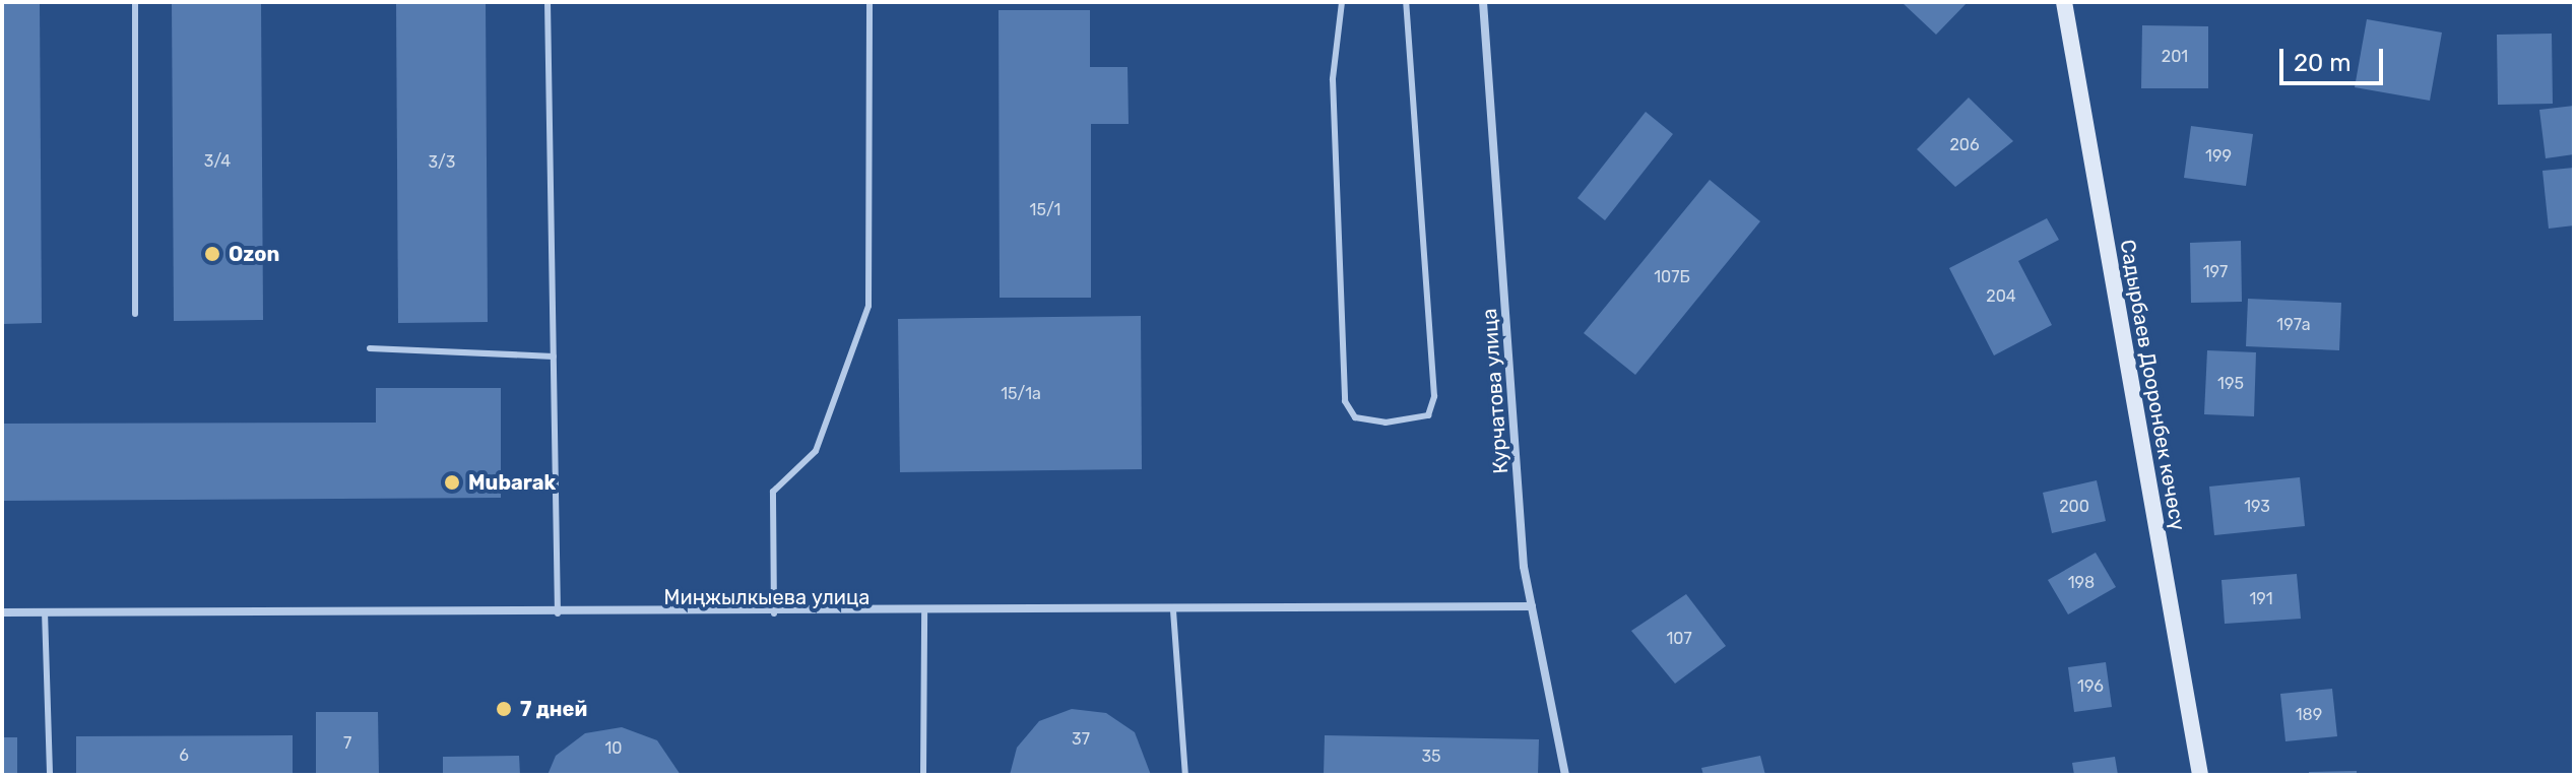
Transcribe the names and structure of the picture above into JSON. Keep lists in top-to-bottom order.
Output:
{
  "streets": {
    "main road": ["Садырбаев Дооронбек көчөсү"],
    "street": ["Курчатова улица", "Миңжылкыева улица"]
  },
  "crossings": [
    ["Курчатова улица", "Миңжылкыева улица"]
  ],
  "places": ["Ozon", "Mubarak", "7 дней"],
  "house_numbers": [
    "201",
    "206",
    "199",
    "3/4",
    "3/3",
    "15/1",
    "197",
    "107Б",
    "204",
    "197а",
    "195",
    "15/1а",
    "200",
    "193",
    "198",
    "191",
    "107",
    "196",
    "189",
    "37",
    "7",
    "10",
    "6",
    "35"
  ],
  "scale_bar": "20 m"
}
